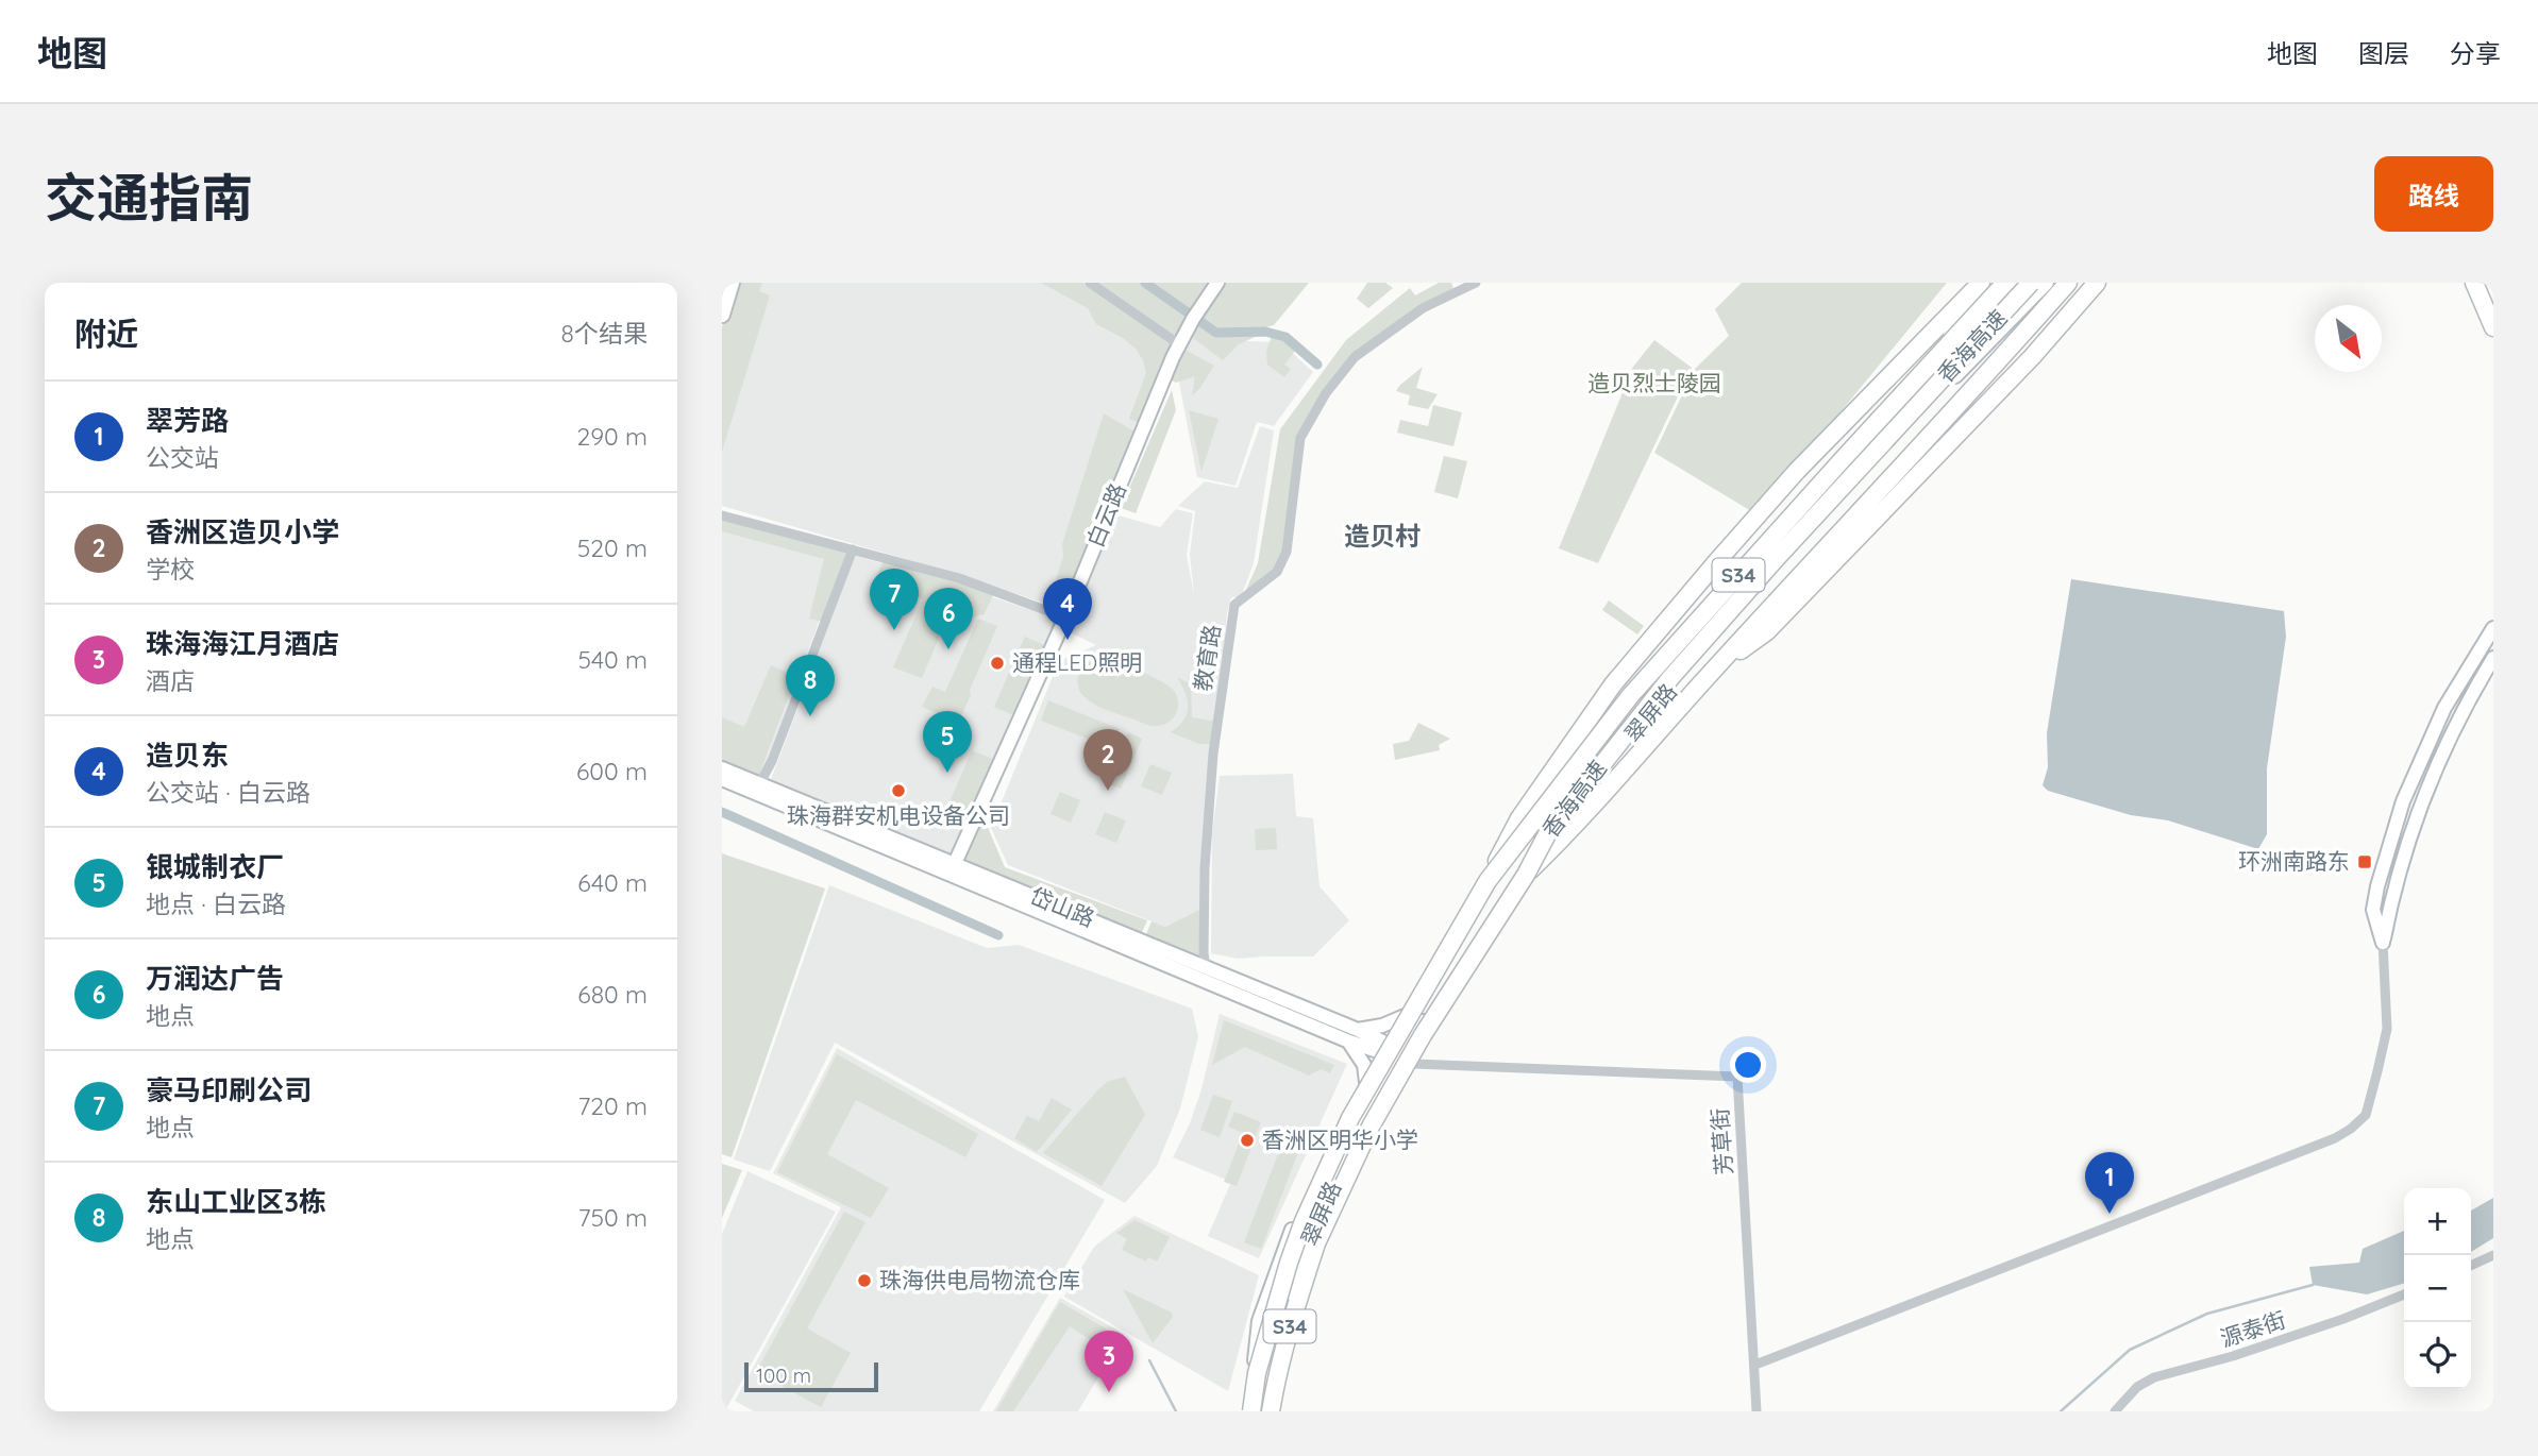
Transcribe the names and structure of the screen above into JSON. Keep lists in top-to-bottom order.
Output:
{
  "streets": {
    "highway": ["香海高速", "S34"],
    "main road": ["白云路", "翠屏路", "岱山路"],
    "street": ["教育路", "芳草街", "源泰街"]
  },
  "crossings": [
    ["香海高速", "翠屏路"],
    ["白云路", "岱山路"],
    ["教育路", "岱山路"],
    ["翠屏路", "岱山路"],
    ["翠屏路", "芳草街"],
    ["岱山路", "芳草街"]
  ],
  "districts": ["造贝村"],
  "parks": ["造贝烈士陵园"],
  "places": {
    "other": [
      "通程LED照明",
      "珠海群安机电设备公司",
      "香洲区明华小学",
      "珠海供电局物流仓库"
    ],
    "transit": ["环洲南路东"]
  },
  "scale_bar": "100 m",
  "north": "bottom right",
  "page": {
    "header": "地图",
    "nav": ["地图", "图层", "分享"],
    "title": "交通指南",
    "buttons": "路线",
    "heading": ["附近", "8个结果"],
    "list": [
      {
        "mark": "1",
        "name": "翠芳路",
        "note": "公交站",
        "value": "290 m"
      },
      {
        "mark": "2",
        "name": "香洲区造贝小学",
        "note": "学校",
        "value": "520 m"
      },
      {
        "mark": "3",
        "name": "珠海海江月酒店",
        "note": "酒店",
        "value": "540 m"
      },
      {
        "mark": "4",
        "name": "造贝东",
        "note": "公交站 · 白云路",
        "value": "600 m"
      },
      {
        "mark": "5",
        "name": "银城制衣厂",
        "note": "地点 · 白云路",
        "value": "640 m"
      },
      {
        "mark": "6",
        "name": "万润达广告",
        "note": "地点",
        "value": "680 m"
      },
      {
        "mark": "7",
        "name": "豪马印刷公司",
        "note": "地点",
        "value": "720 m"
      },
      {
        "mark": "8",
        "name": "东山工业区3栋",
        "note": "地点",
        "value": "750 m"
      }
    ],
    "pins": [
      "7",
      "4",
      "6",
      "8",
      "5",
      "2",
      "1",
      "3"
    ],
    "map_buttons": ["+", "−"],
    "scale": "100 m"
  }
}
